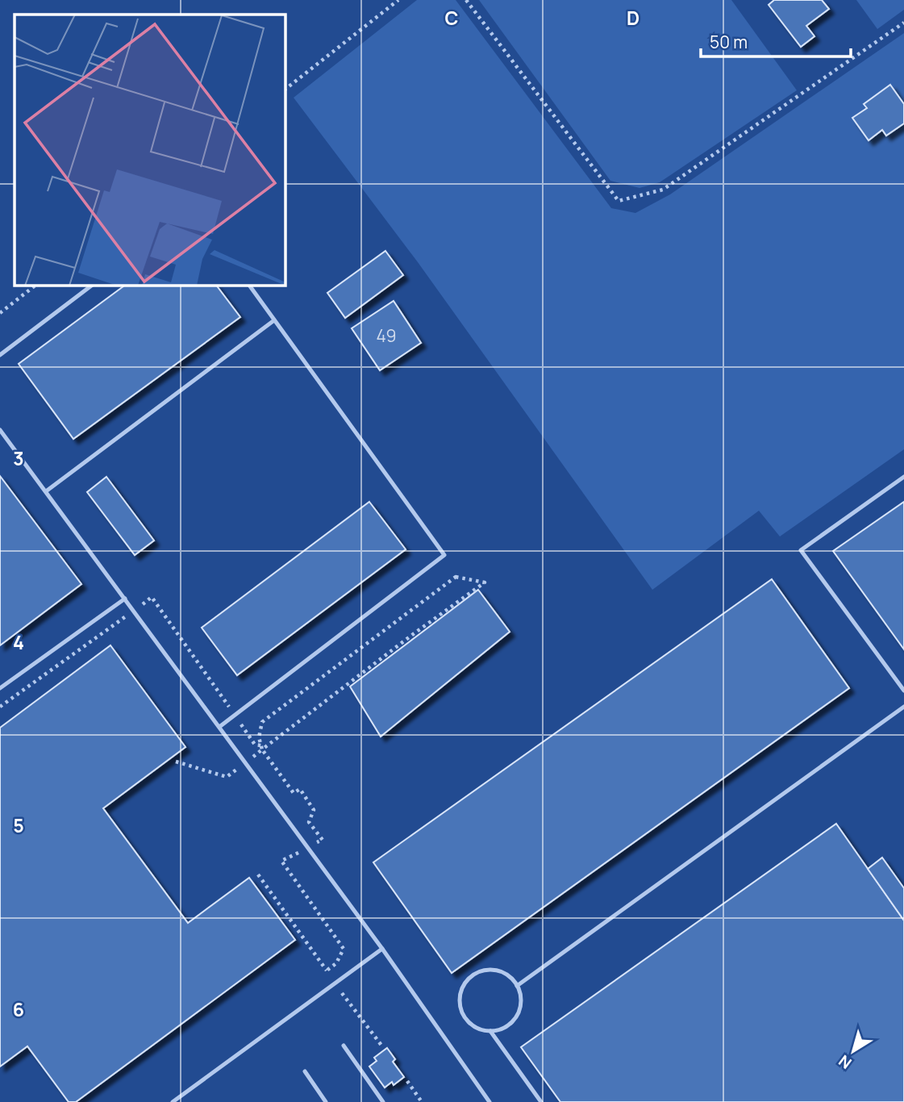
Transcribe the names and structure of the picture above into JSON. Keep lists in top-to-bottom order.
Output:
{
  "house_numbers": ["49"],
  "scale_bar": "50 m",
  "north": "bottom left",
  "grid": {
    "columns": ["C", "D"],
    "rows": [
      "3",
      "4",
      "5",
      "6"
    ]
  }
}
